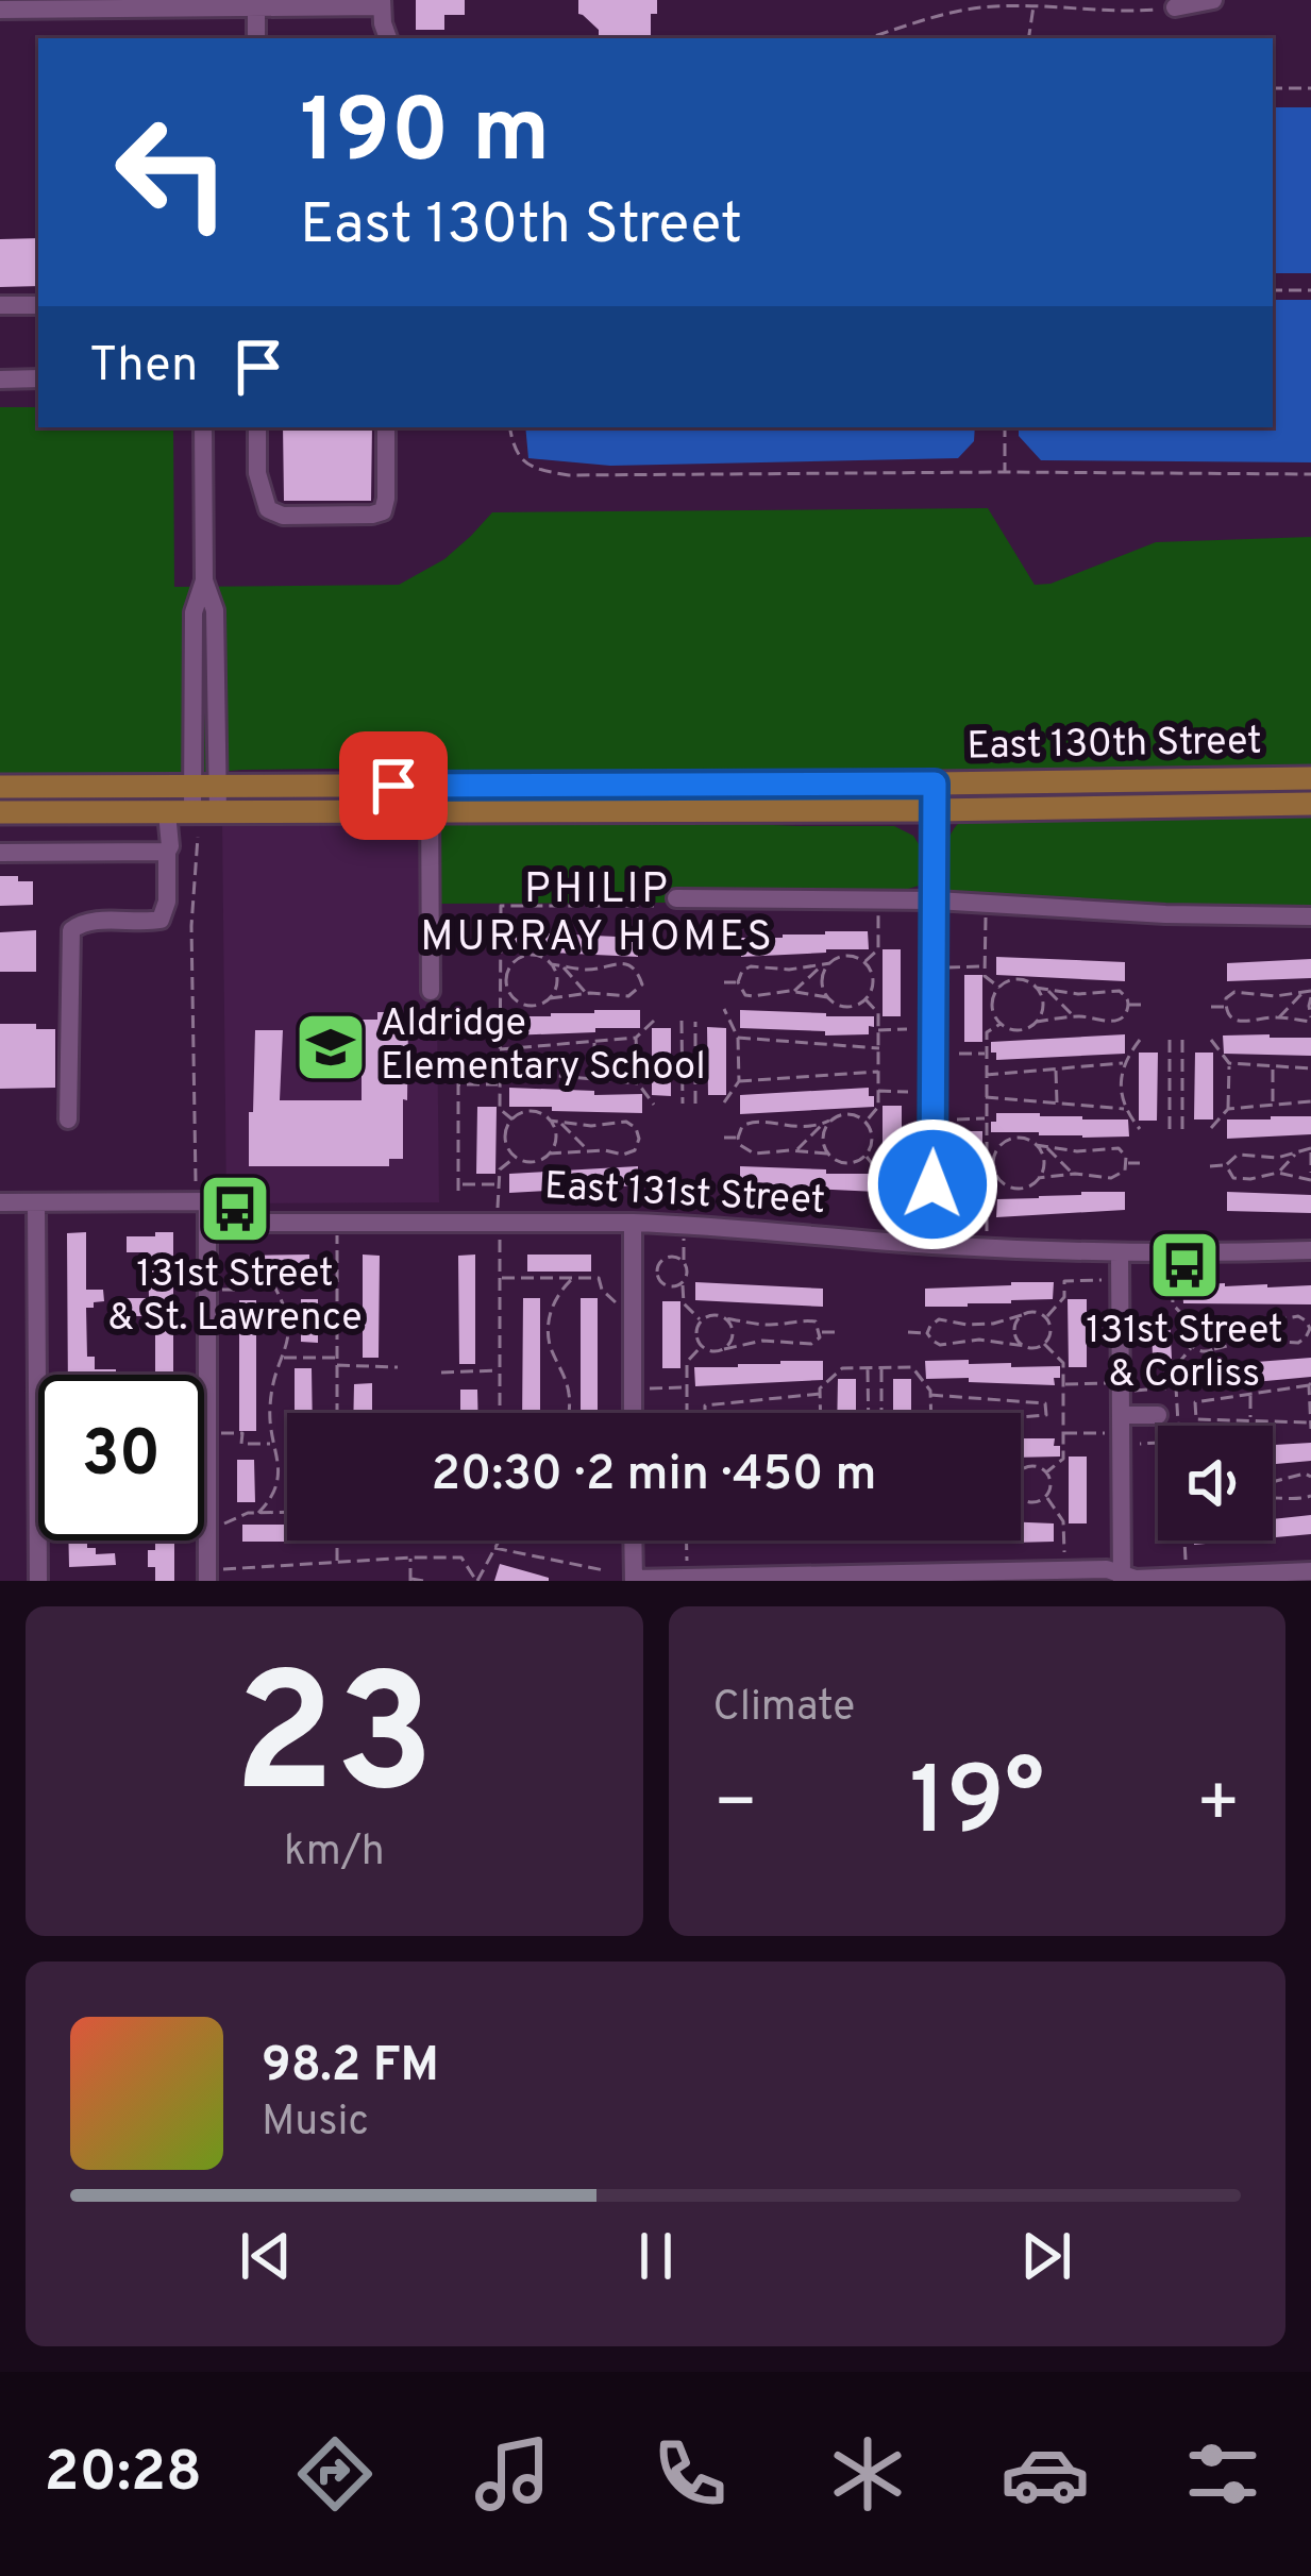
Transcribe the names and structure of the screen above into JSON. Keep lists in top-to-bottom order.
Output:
{
  "streets": {
    "main road": ["East 130th Street"],
    "street": ["East 131st Street"]
  },
  "districts": ["PHILIP MURRAY HOMES"],
  "places": {
    "school or university": ["Aldridge Elementary School"],
    "bus stop": ["131st Street & St. Lawrence", "131st Street & Corliss"]
  },
  "page": {
    "turn": ["190 m", "East 130th Street"],
    "then": "Then",
    "limit": "30",
    "trip": "20:30 · 2 min · 450 m",
    "tile": [
      ["23", "km/h"],
      "Climate"
    ],
    "heat": ["−", "19°", "+"],
    "song": ["98.2 FM", "Music"],
    "tabs": "20:28"
  }
}
